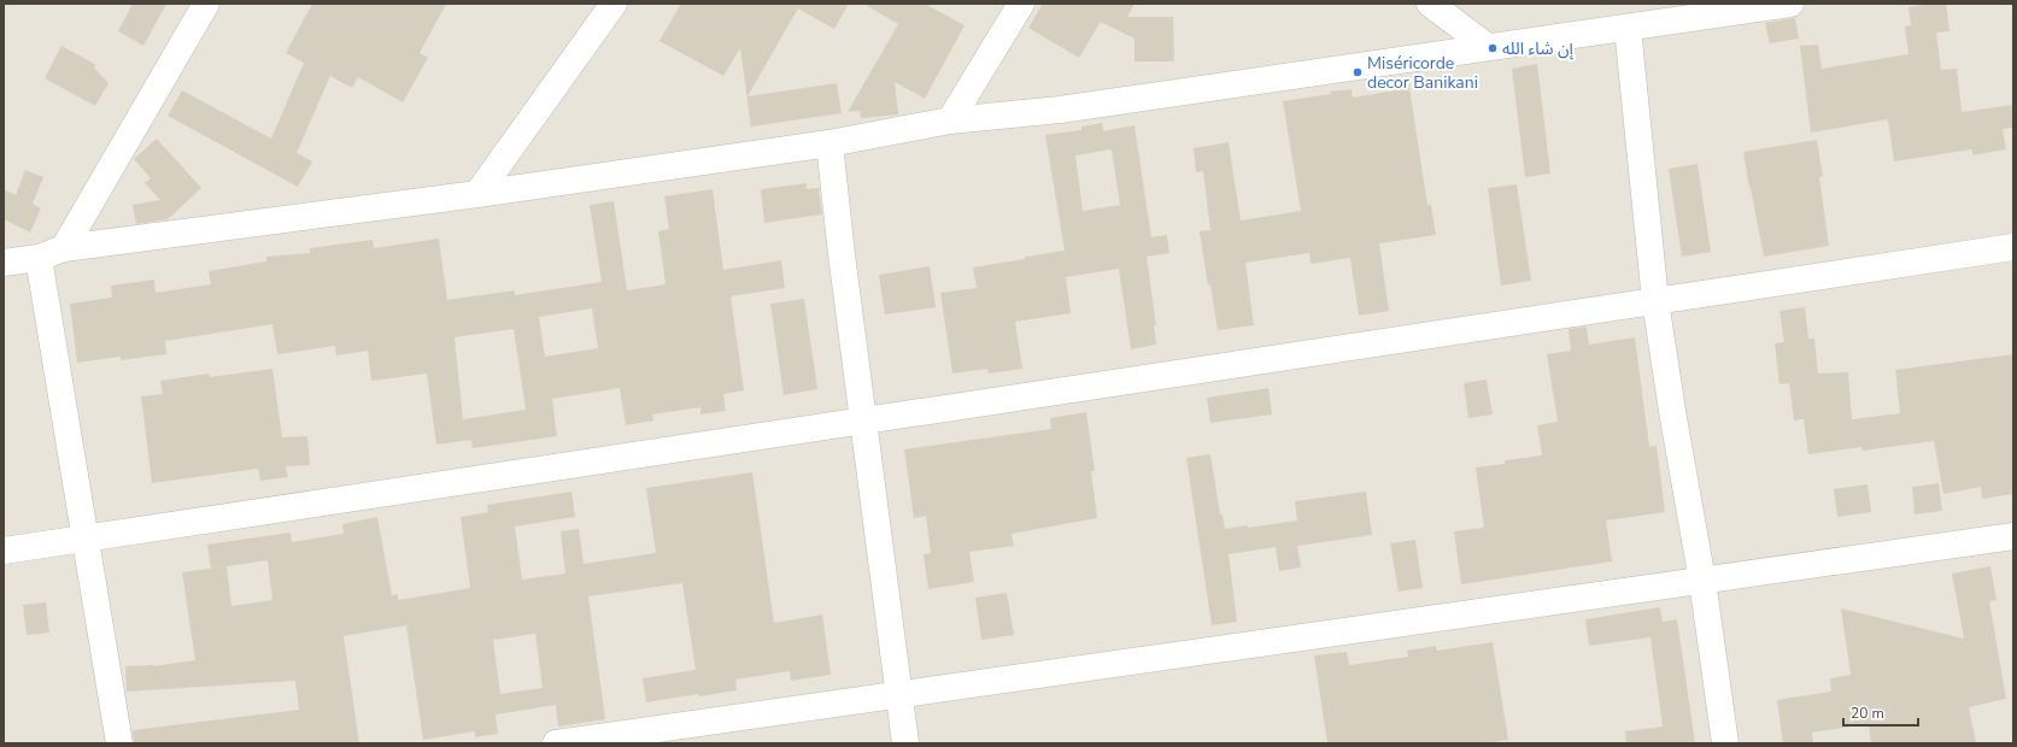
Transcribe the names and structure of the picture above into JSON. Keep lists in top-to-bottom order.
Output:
{
  "places": ["إن شاء الله", "Miséricorde decor Banikani"],
  "scale_bar": "20 m"
}
